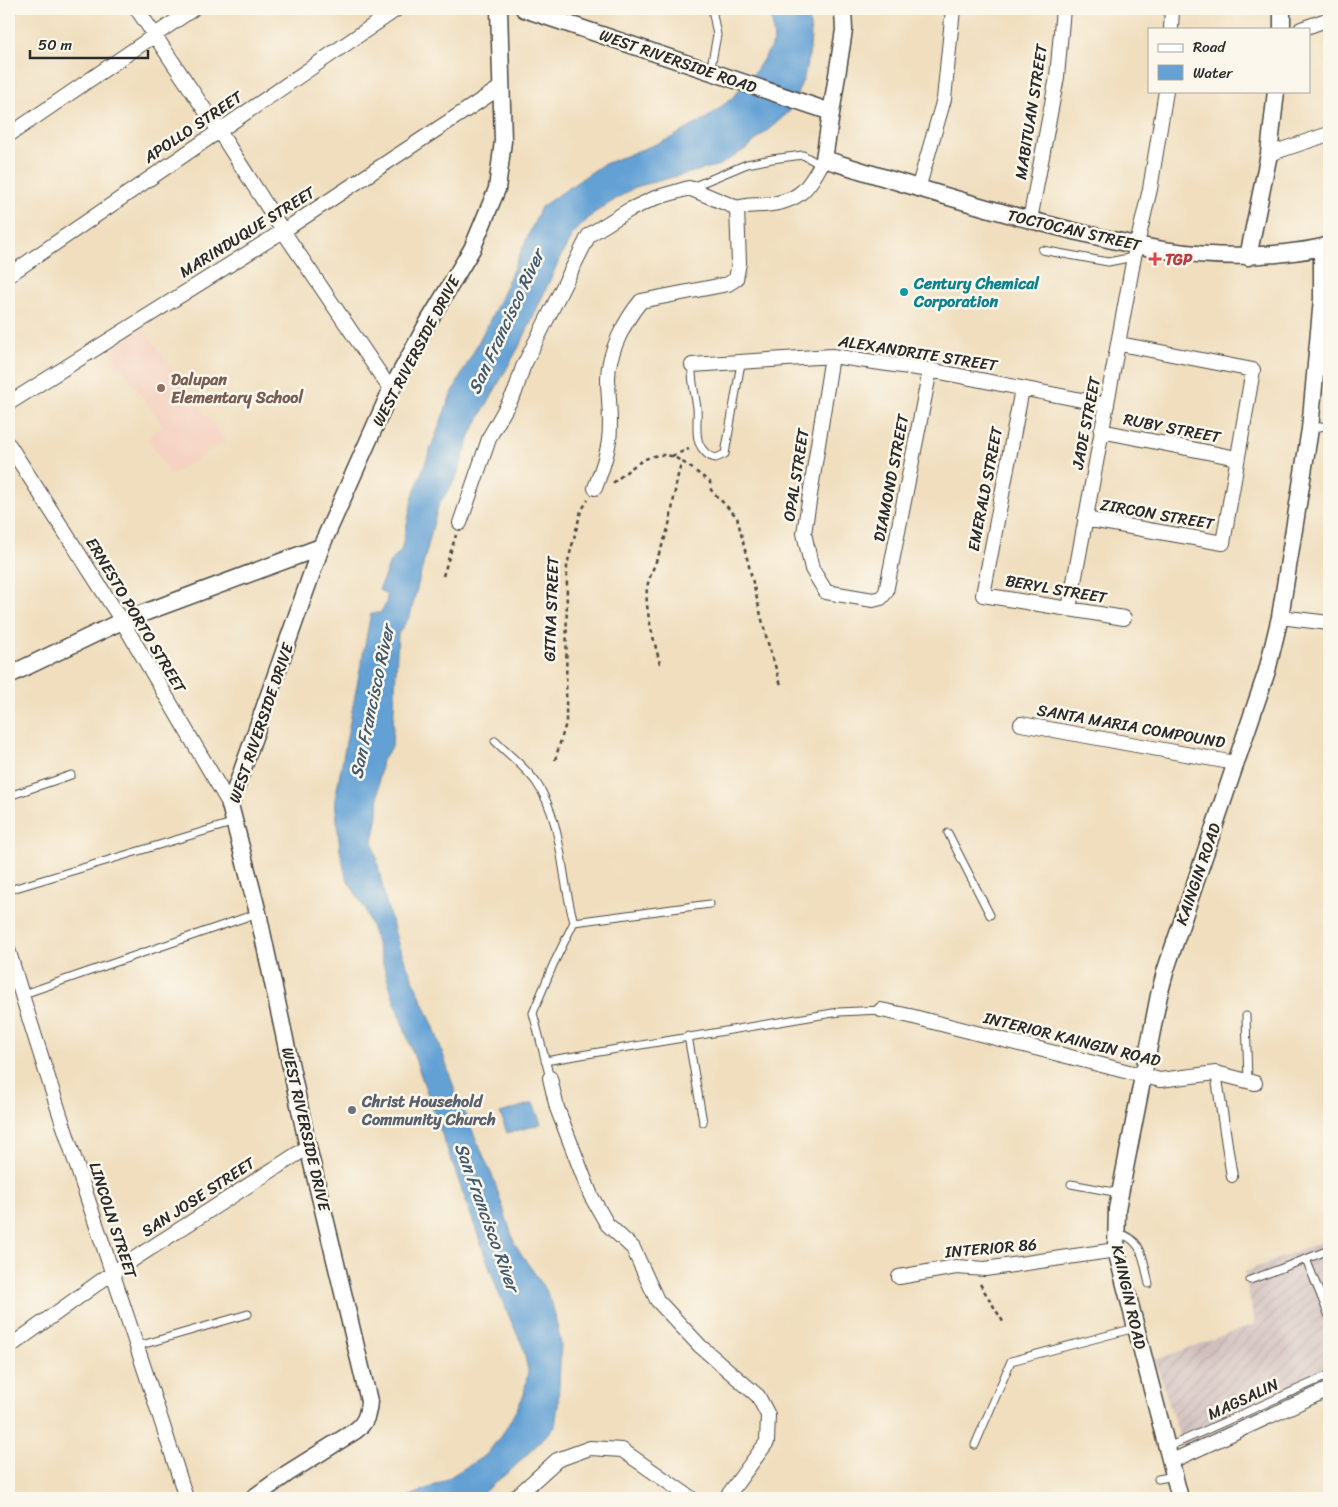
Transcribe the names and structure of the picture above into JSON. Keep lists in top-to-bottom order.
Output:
{
  "streets": {
    "street": [
      "WEST RIVERSIDE ROAD",
      "MABITUAN STREET",
      "APOLLO STREET",
      "TOCTOCAN STREET",
      "MARINDUQUE STREET",
      "WEST RIVERSIDE DRIVE",
      "ALEXANDRITE STREET",
      "JADE STREET",
      "RUBY STREET",
      "OPAL STREET",
      "DIAMOND STREET",
      "EMERALD STREET",
      "ZIRCON STREET",
      "BERYL STREET",
      "ERNESTO PORTO STREET",
      "SANTA MARIA COMPOUND",
      "KAINGIN ROAD",
      "INTERIOR KAINGIN ROAD",
      "SAN JOSE STREET",
      "LINCOLN STREET",
      "INTERIOR 86"
    ],
    "lane": ["MAGSALIN"],
    "path": ["GITNA STREET"]
  },
  "crossings": [
    ["MABITUAN STREET", "TOCTOCAN STREET"],
    ["TOCTOCAN STREET", "JADE STREET"],
    ["TOCTOCAN STREET", "KAINGIN ROAD"],
    ["MARINDUQUE STREET", "WEST RIVERSIDE DRIVE"],
    ["WEST RIVERSIDE DRIVE", "ERNESTO PORTO STREET"],
    ["WEST RIVERSIDE DRIVE", "SAN JOSE STREET"],
    ["ALEXANDRITE STREET", "JADE STREET"],
    ["ALEXANDRITE STREET", "OPAL STREET"],
    ["ALEXANDRITE STREET", "DIAMOND STREET"],
    ["ALEXANDRITE STREET", "EMERALD STREET"],
    ["JADE STREET", "RUBY STREET"],
    ["JADE STREET", "ZIRCON STREET"],
    ["JADE STREET", "BERYL STREET"],
    ["RUBY STREET", "ZIRCON STREET"],
    ["OPAL STREET", "DIAMOND STREET"],
    ["EMERALD STREET", "BERYL STREET"],
    ["SANTA MARIA COMPOUND", "KAINGIN ROAD"],
    ["KAINGIN ROAD", "INTERIOR KAINGIN ROAD"],
    ["KAINGIN ROAD", "INTERIOR 86"],
    ["KAINGIN ROAD", "MAGSALIN"],
    ["SAN JOSE STREET", "LINCOLN STREET"]
  ],
  "water": ["San Francisco River"],
  "places": {
    "health": ["TGP"],
    "other": ["Century Chemical Corporation", "Dalupan Elementary School", "Christ Household Community Church"]
  },
  "legend": ["Road", "Water"],
  "scale_bar": "50 m"
}
